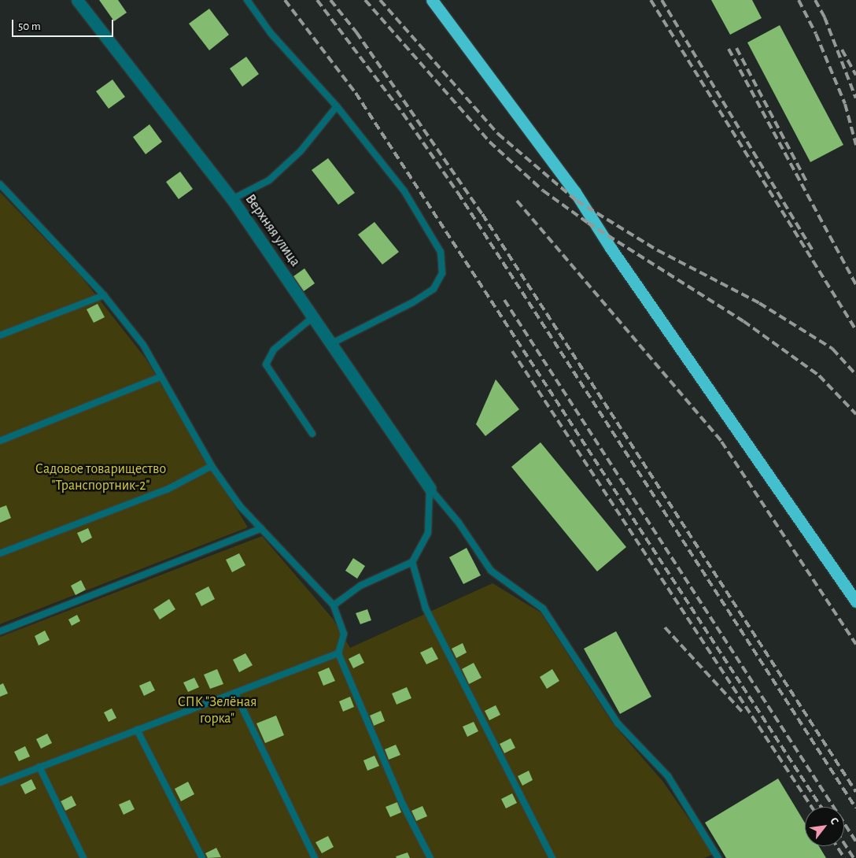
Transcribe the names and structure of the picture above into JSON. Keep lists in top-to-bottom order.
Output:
{
  "streets": {
    "street": ["Верхняя улица"]
  },
  "parks": ["Садовое товарищество \"Транспортник-2\"", "СПК \"Зелёная горка\""],
  "scale_bar": "50 m",
  "north": "top right"
}
